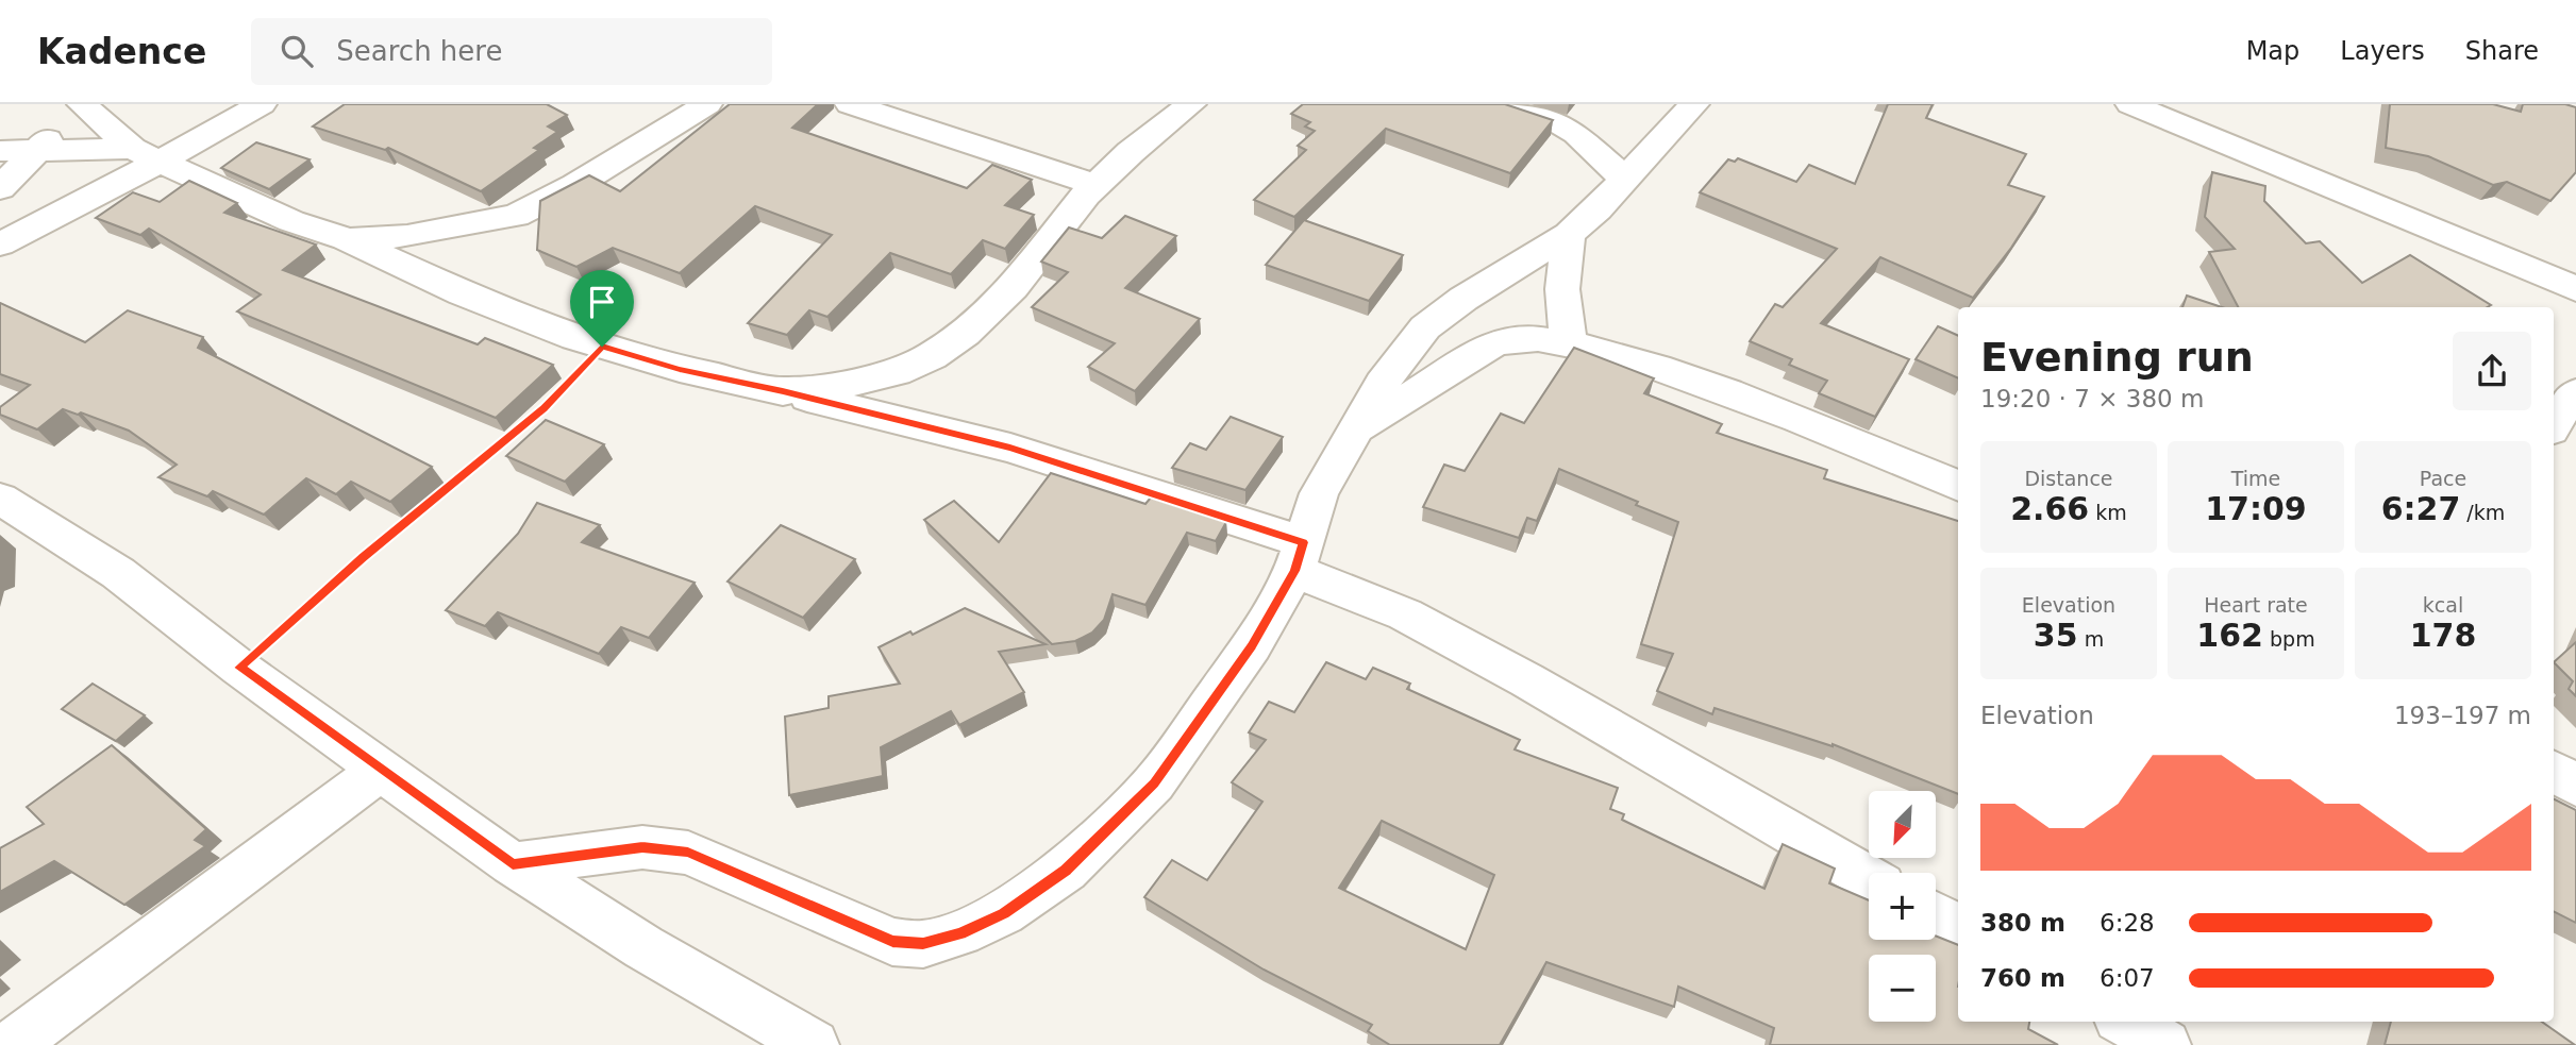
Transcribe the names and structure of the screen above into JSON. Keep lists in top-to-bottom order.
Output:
{
  "north": "bottom left",
  "page": {
    "header": "Kadence",
    "search": "Search here",
    "nav": ["Map", "Layers", "Share"],
    "heading": ["Evening run", "19:20 · 7 × 380 m"],
    "stats": [
      ["Distance", "2.66 km"],
      ["Time", "17:09"],
      ["Pace", "6:27 /km"],
      ["Elevation", "35 m"],
      ["Heart rate", "162 bpm"],
      ["kcal", "178"]
    ],
    "chart": ["Elevation", "193–197 m"],
    "map_buttons": ["+", "−"],
    "list": [
      {
        "name": "380 m",
        "note": "6:28"
      },
      {
        "name": "760 m",
        "note": "6:07"
      }
    ]
  }
}
